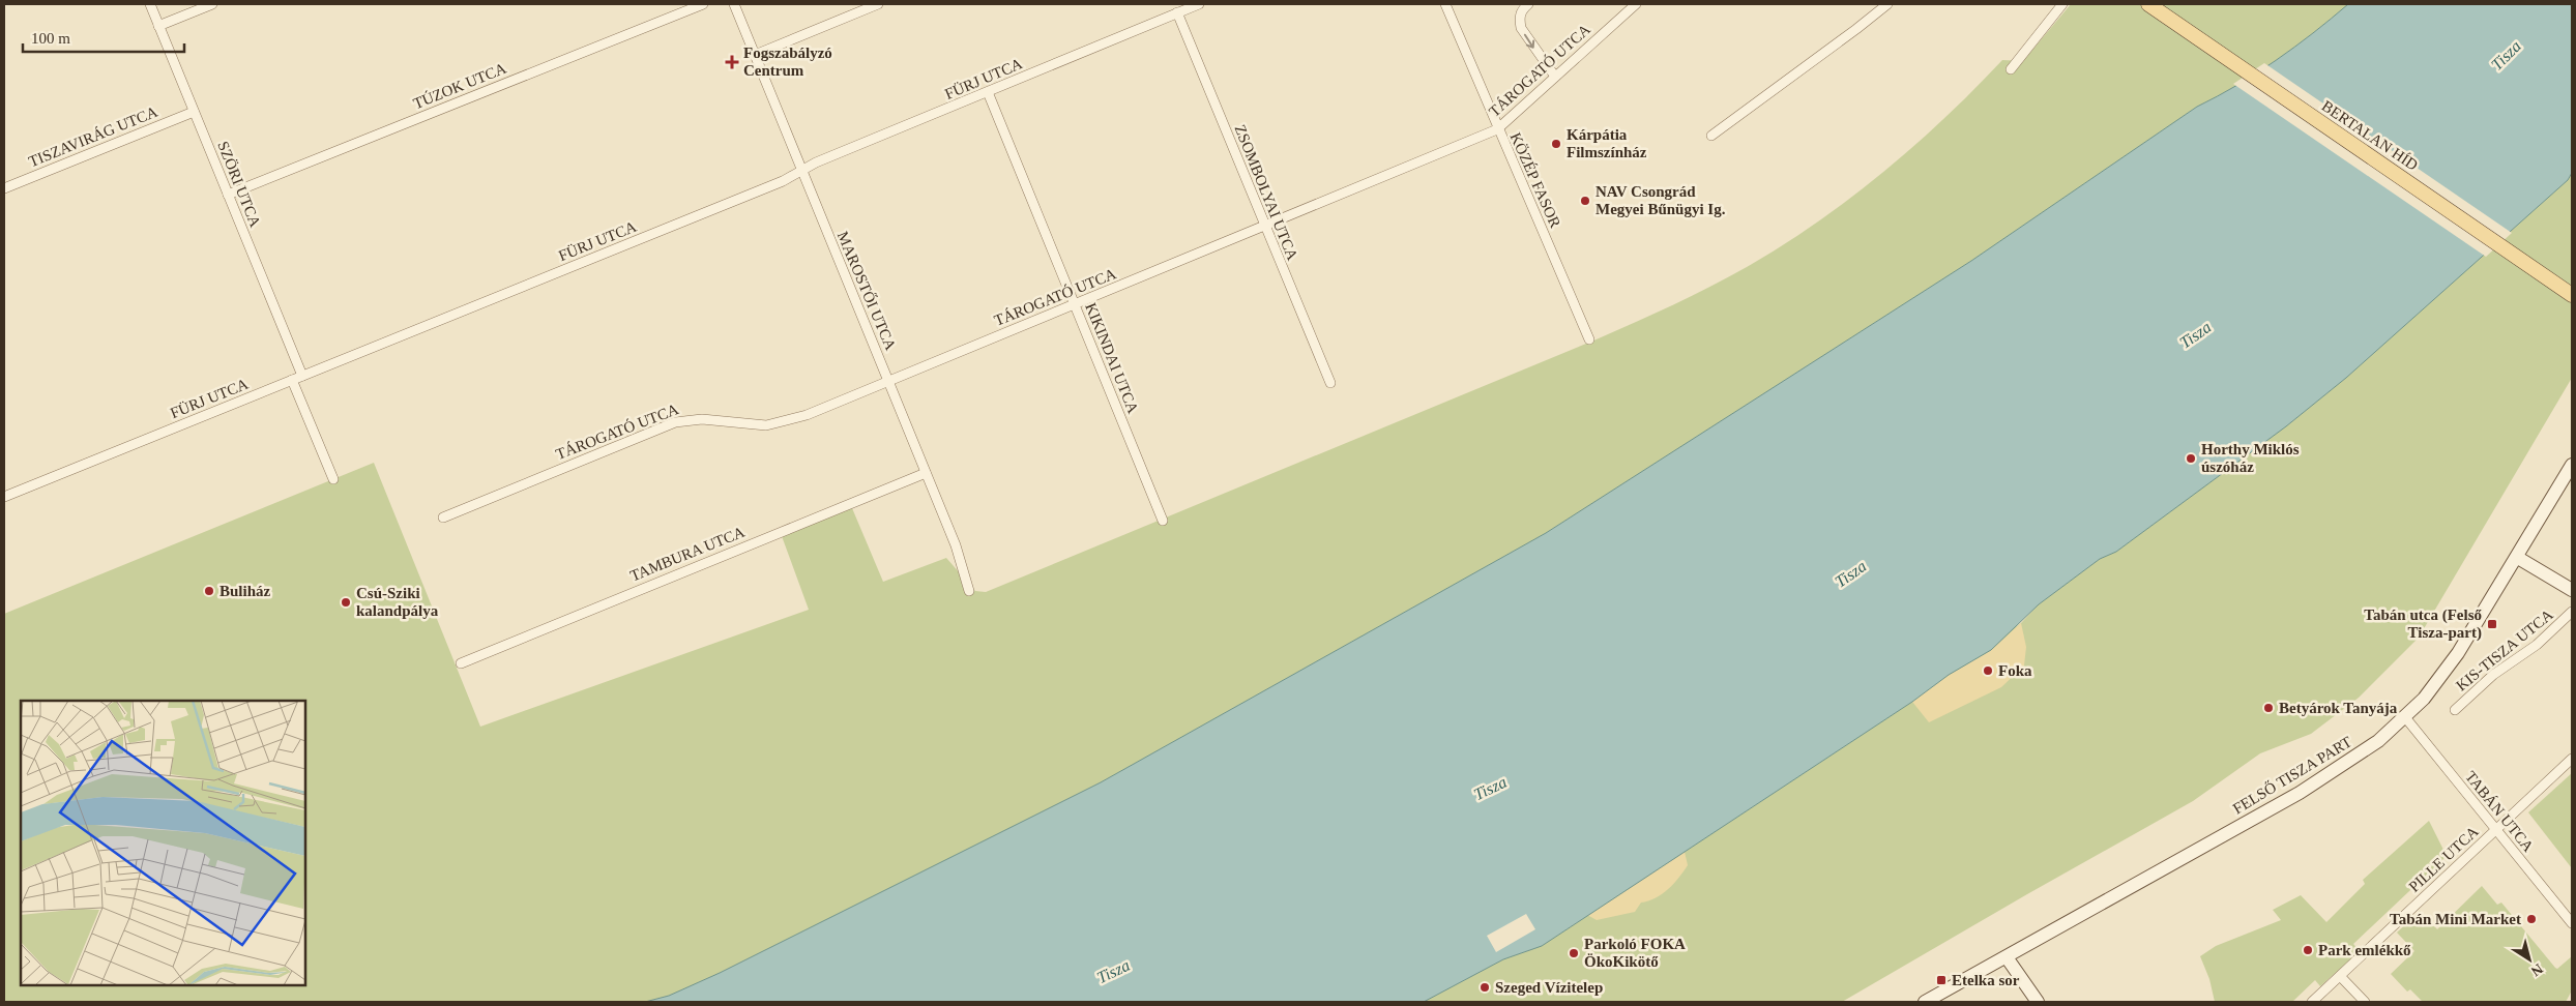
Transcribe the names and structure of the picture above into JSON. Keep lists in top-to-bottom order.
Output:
{
  "streets": {
    "main road": ["BERTALAN HÍD", "FELSŐ TISZA PART"],
    "street": [
      "TÁROGATÓ UTCA",
      "FÜRJ UTCA",
      "TÚZOK UTCA",
      "TISZAVIRÁG UTCA",
      "KÖZÉP FASOR",
      "SZÖRI UTCA",
      "ZSOMBOLYAI UTCA",
      "MAROSTŐI UTCA",
      "KIKINDAI UTCA",
      "TAMBURA UTCA",
      "KIS-TISZA UTCA",
      "TABÁN UTCA",
      "PILLE UTCA"
    ]
  },
  "crossings": [
    ["TÁROGATÓ UTCA", "KÖZÉP FASOR"],
    ["TÁROGATÓ UTCA", "ZSOMBOLYAI UTCA"],
    ["TÁROGATÓ UTCA", "MAROSTŐI UTCA"],
    ["TÁROGATÓ UTCA", "KIKINDAI UTCA"],
    ["FÜRJ UTCA", "SZÖRI UTCA"],
    ["FÜRJ UTCA", "ZSOMBOLYAI UTCA"],
    ["FÜRJ UTCA", "MAROSTŐI UTCA"],
    ["FÜRJ UTCA", "KIKINDAI UTCA"],
    ["TÚZOK UTCA", "SZÖRI UTCA"],
    ["TISZAVIRÁG UTCA", "SZÖRI UTCA"],
    ["MAROSTŐI UTCA", "TAMBURA UTCA"],
    ["FELSŐ TISZA PART", "TABÁN UTCA"],
    ["TABÁN UTCA", "PILLE UTCA"]
  ],
  "water": ["Tisza"],
  "places": {
    "health": ["Fogszabályzó Centrum"],
    "other": [
      "Kárpátia Filmszínház",
      "NAV Csongrád Megyei Bűnügyi Ig.",
      "Horthy Miklós úszóház",
      "Buliház",
      "Csú-Sziki kalandpálya",
      "Foka",
      "Betyárok Tanyája",
      "Tabán Mini Market",
      "Park emlékkő",
      "Parkoló FOKA ÖkoKikötő",
      "Szeged Vízitelep"
    ],
    "transit": ["Tabán utca (Felső Tisza-part)", "Etelka sor"]
  },
  "scale_bar": "100 m",
  "north": "bottom right"
}
